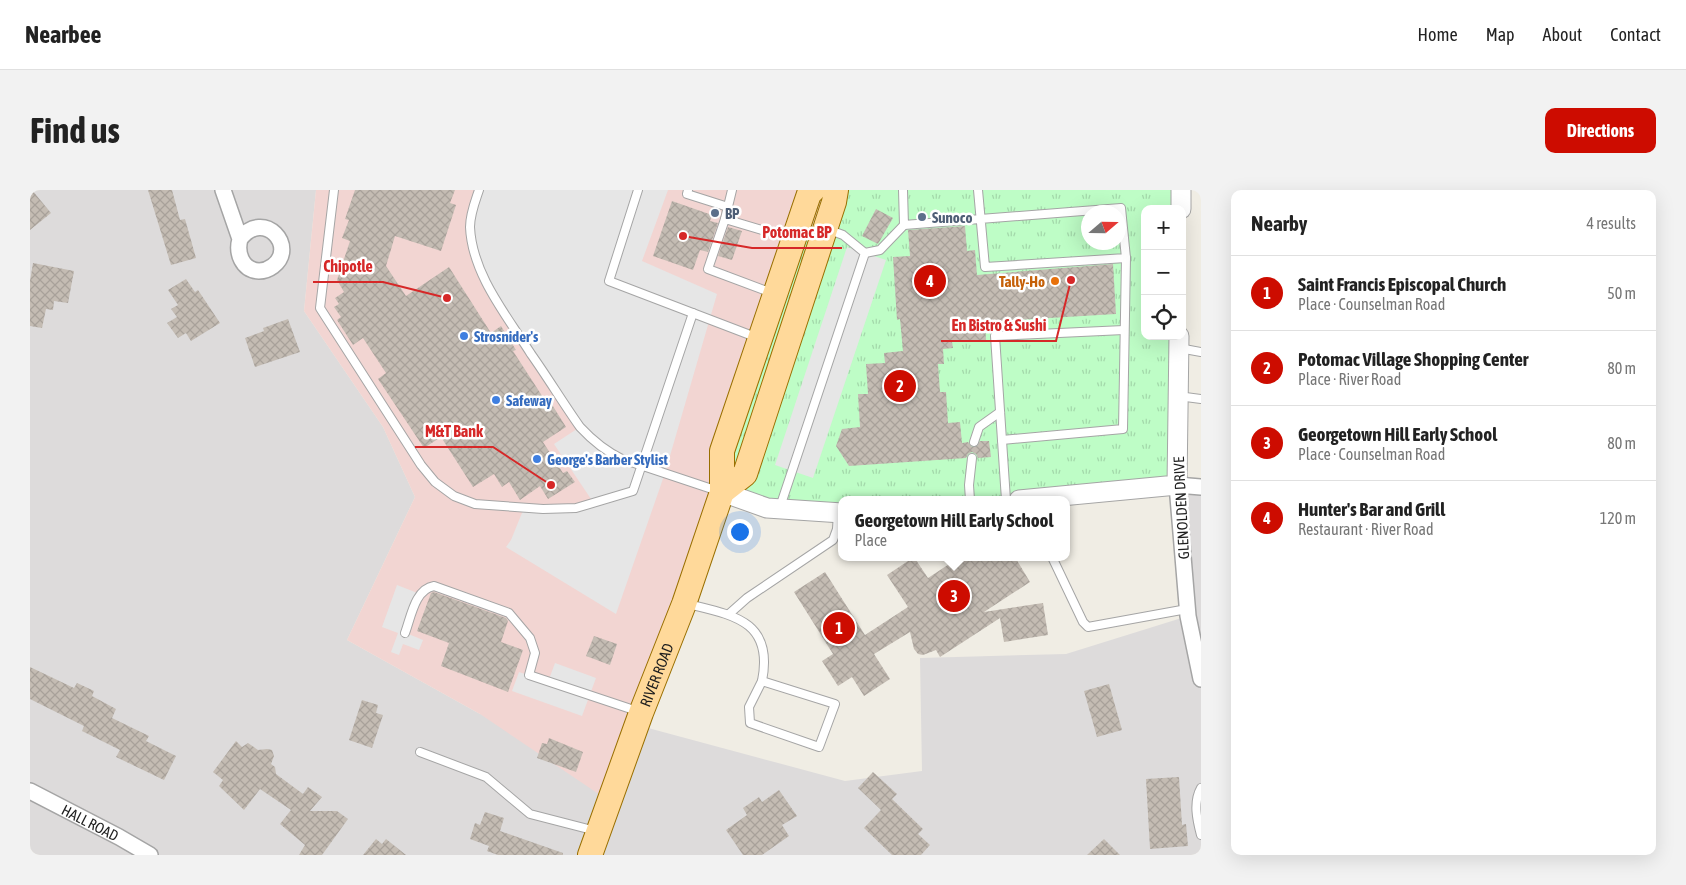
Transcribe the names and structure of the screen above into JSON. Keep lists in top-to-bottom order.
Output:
{
  "streets": {
    "main road": ["RIVER ROAD"],
    "street": ["GLENOLDEN DRIVE", "HALL ROAD"]
  },
  "places": [
    "BP",
    "Sunoco",
    "Potomac BP",
    "En Bistro & Sushi",
    "Tally-Ho",
    "Chipotle",
    "Strosnider's",
    "Safeway",
    "George's Barber Stylist",
    "M&T Bank"
  ],
  "north": "right",
  "page": {
    "header": "Nearbee",
    "nav": [
      "Home",
      "Map",
      "About",
      "Contact"
    ],
    "buttons": "Directions",
    "title": "Find us",
    "heading": ["Nearby", "4 results"],
    "map_buttons": ["+", "−"],
    "list": [
      {
        "mark": "1",
        "name": "Saint Francis Episcopal Church",
        "note": "Place · Counselman Road",
        "value": "50 m"
      },
      {
        "mark": "2",
        "name": "Potomac Village Shopping Center",
        "note": "Place · River Road",
        "value": "80 m"
      },
      {
        "mark": "3",
        "name": "Georgetown Hill Early School",
        "note": "Place · Counselman Road",
        "value": "80 m"
      },
      {
        "mark": "4",
        "name": "Hunter's Bar and Grill",
        "note": "Restaurant · River Road",
        "value": "120 m"
      }
    ],
    "pins": [
      "4",
      "2",
      "3",
      "1"
    ],
    "popup": ["Georgetown Hill Early School", "Place"]
  }
}
